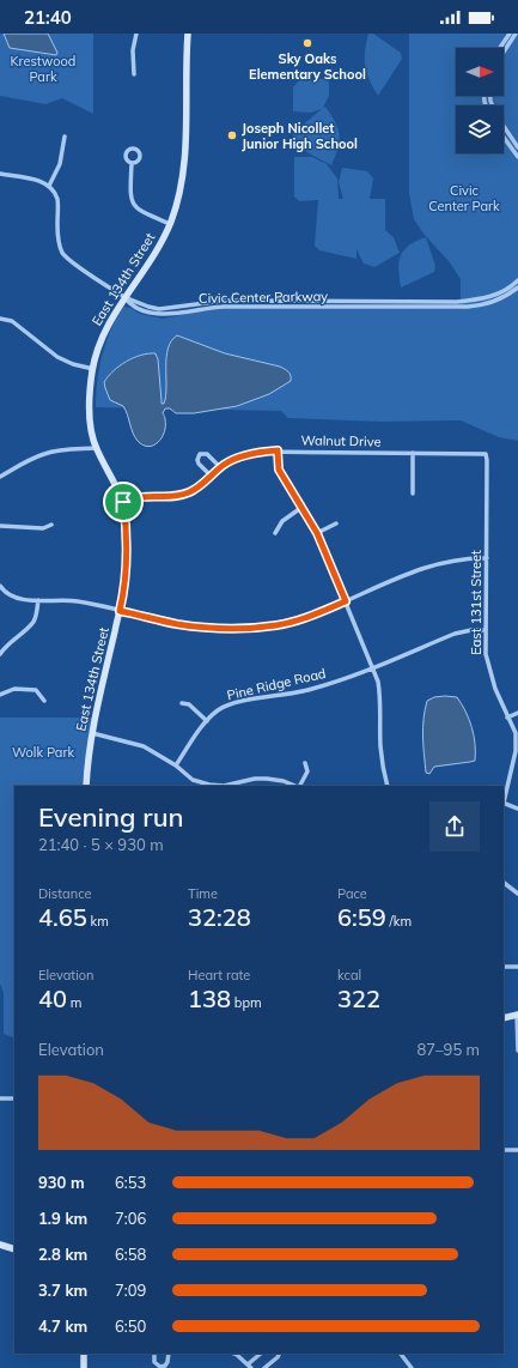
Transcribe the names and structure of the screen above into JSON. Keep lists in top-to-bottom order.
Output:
{
  "streets": {
    "street": [
      "East 134th Street",
      "Civic Center Parkway",
      "Walnut Drive",
      "East 131st Street",
      "Pine Ridge Road"
    ]
  },
  "crossings": [
    ["East 134th Street", "Civic Center Parkway"],
    ["East 134th Street", "Walnut Drive"],
    ["Walnut Drive", "East 131st Street"],
    ["East 131st Street", "Pine Ridge Road"]
  ],
  "parks": ["Krestwood Park", "Civic Center Park", "Wolk Park"],
  "places": ["Sky Oaks Elementary School", "Joseph Nicollet Junior High School"],
  "north": "right",
  "page": {
    "status": "21:40",
    "heading": ["Evening run", "21:40 · 5 × 930 m"],
    "stats": [
      ["Distance", "4.65 km"],
      ["Time", "32:28"],
      ["Pace", "6:59 /km"],
      ["Elevation", "40 m"],
      ["Heart rate", "138 bpm"],
      ["kcal", "322"]
    ],
    "chart": ["Elevation", "87–95 m"],
    "list": [
      {
        "name": "930 m",
        "note": "6:53"
      },
      {
        "name": "1.9 km",
        "note": "7:06"
      },
      {
        "name": "2.8 km",
        "note": "6:58"
      },
      {
        "name": "3.7 km",
        "note": "7:09"
      },
      {
        "name": "4.7 km",
        "note": "6:50"
      }
    ]
  }
}
